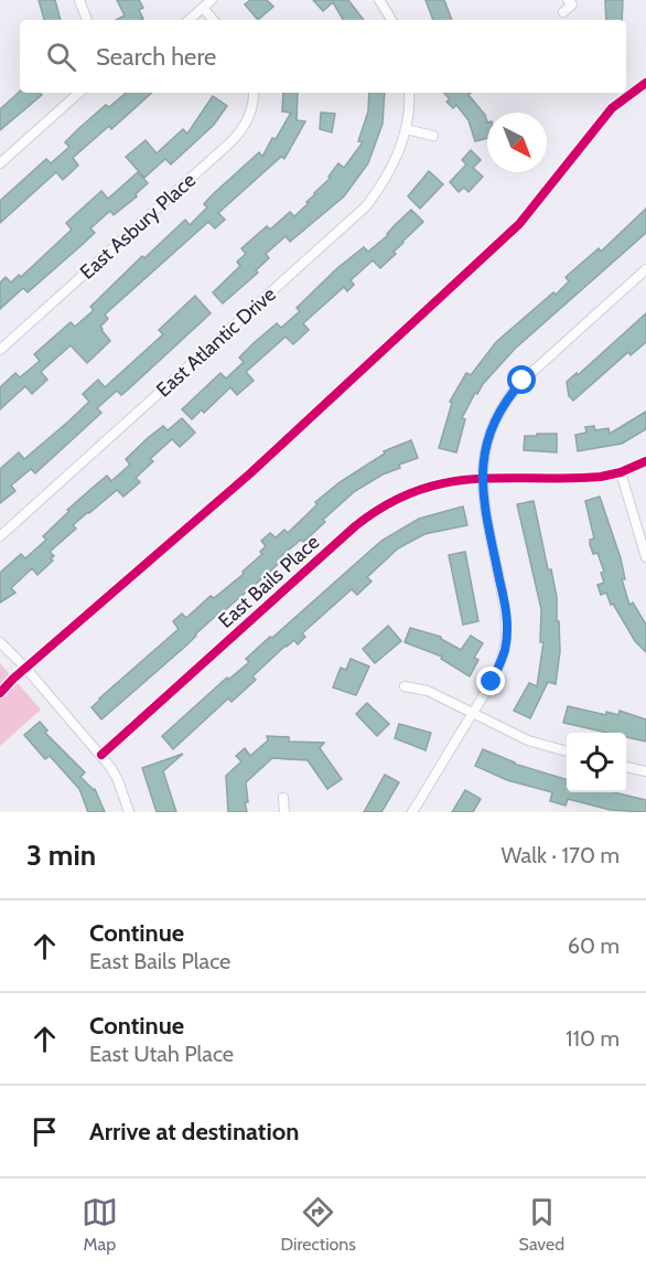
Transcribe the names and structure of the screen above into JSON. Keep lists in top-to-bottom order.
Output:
{
  "streets": {
    "street": ["East Asbury Place", "East Atlantic Drive", "East Bails Place"]
  },
  "north": "bottom right",
  "page": {
    "search": "Search here",
    "heading": ["3 min", "Walk · 170 m"],
    "list": [
      ["Continue", "East Bails Place", "60 m"],
      ["Continue", "East Utah Place", "110 m"],
      "Arrive at destination"
    ],
    "nav": ["Map", "Directions", "Saved"]
  }
}
